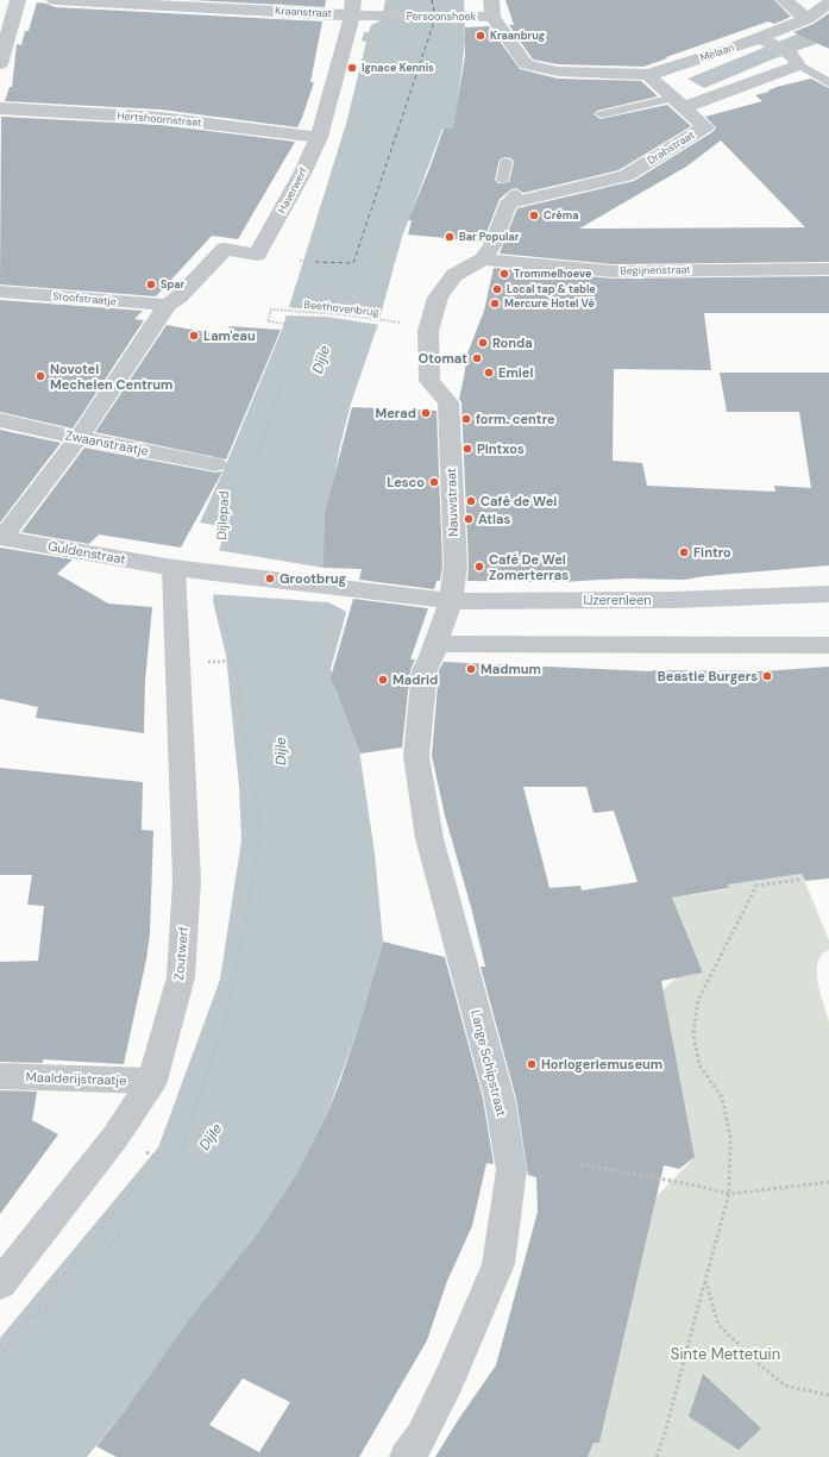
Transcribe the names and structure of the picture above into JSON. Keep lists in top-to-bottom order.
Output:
{
  "streets": {
    "street": [
      "Kraanstraat",
      "Persoonshoek",
      "Melaan",
      "Hertshoornstraat",
      "Drabstraat",
      "Haverwerf",
      "Begijnenstraat",
      "Stoofstraatje",
      "Zwaanstraatje",
      "Nauwstraat",
      "Guldenstraat",
      "IJzerenleen",
      "Zoutwerf",
      "Lange Schipstraat",
      "Maalderijstraatje"
    ],
    "path": ["Beethovenbrug", "Dijlepad"]
  },
  "crossings": [
    ["Kraanstraat", "Persoonshoek"],
    ["Kraanstraat", "Haverwerf"],
    ["Persoonshoek", "Melaan"],
    ["Persoonshoek", "Haverwerf"],
    ["Hertshoornstraat", "Haverwerf"],
    ["Drabstraat", "Begijnenstraat"],
    ["Drabstraat", "Nauwstraat"],
    ["Haverwerf", "Stoofstraatje"],
    ["Begijnenstraat", "Nauwstraat"],
    ["Nauwstraat", "IJzerenleen"],
    ["Guldenstraat", "Zoutwerf"],
    ["Zoutwerf", "Maalderijstraatje"]
  ],
  "water": ["Dijle"],
  "parks": ["Sinte Mettetuin"],
  "places": [
    "Kraanbrug",
    "Ignace Kennis",
    "Créma",
    "Bar Popular",
    "Trommelhoeve",
    "Spar",
    "Local tap & table",
    "Mercure Hotel Vé",
    "Lam'eau",
    "Ronda",
    "Otomat",
    "Emiel",
    "Novotel Mechelen Centrum",
    "Merad",
    "form. centre",
    "Pintxos",
    "Lesco",
    "Café de Wei",
    "Atlas",
    "Fintro",
    "Café De Wei Zomerterras",
    "Grootbrug",
    "Madmum",
    "Beastie Burgers",
    "Madrid",
    "Horlogeriemuseum"
  ]
}
